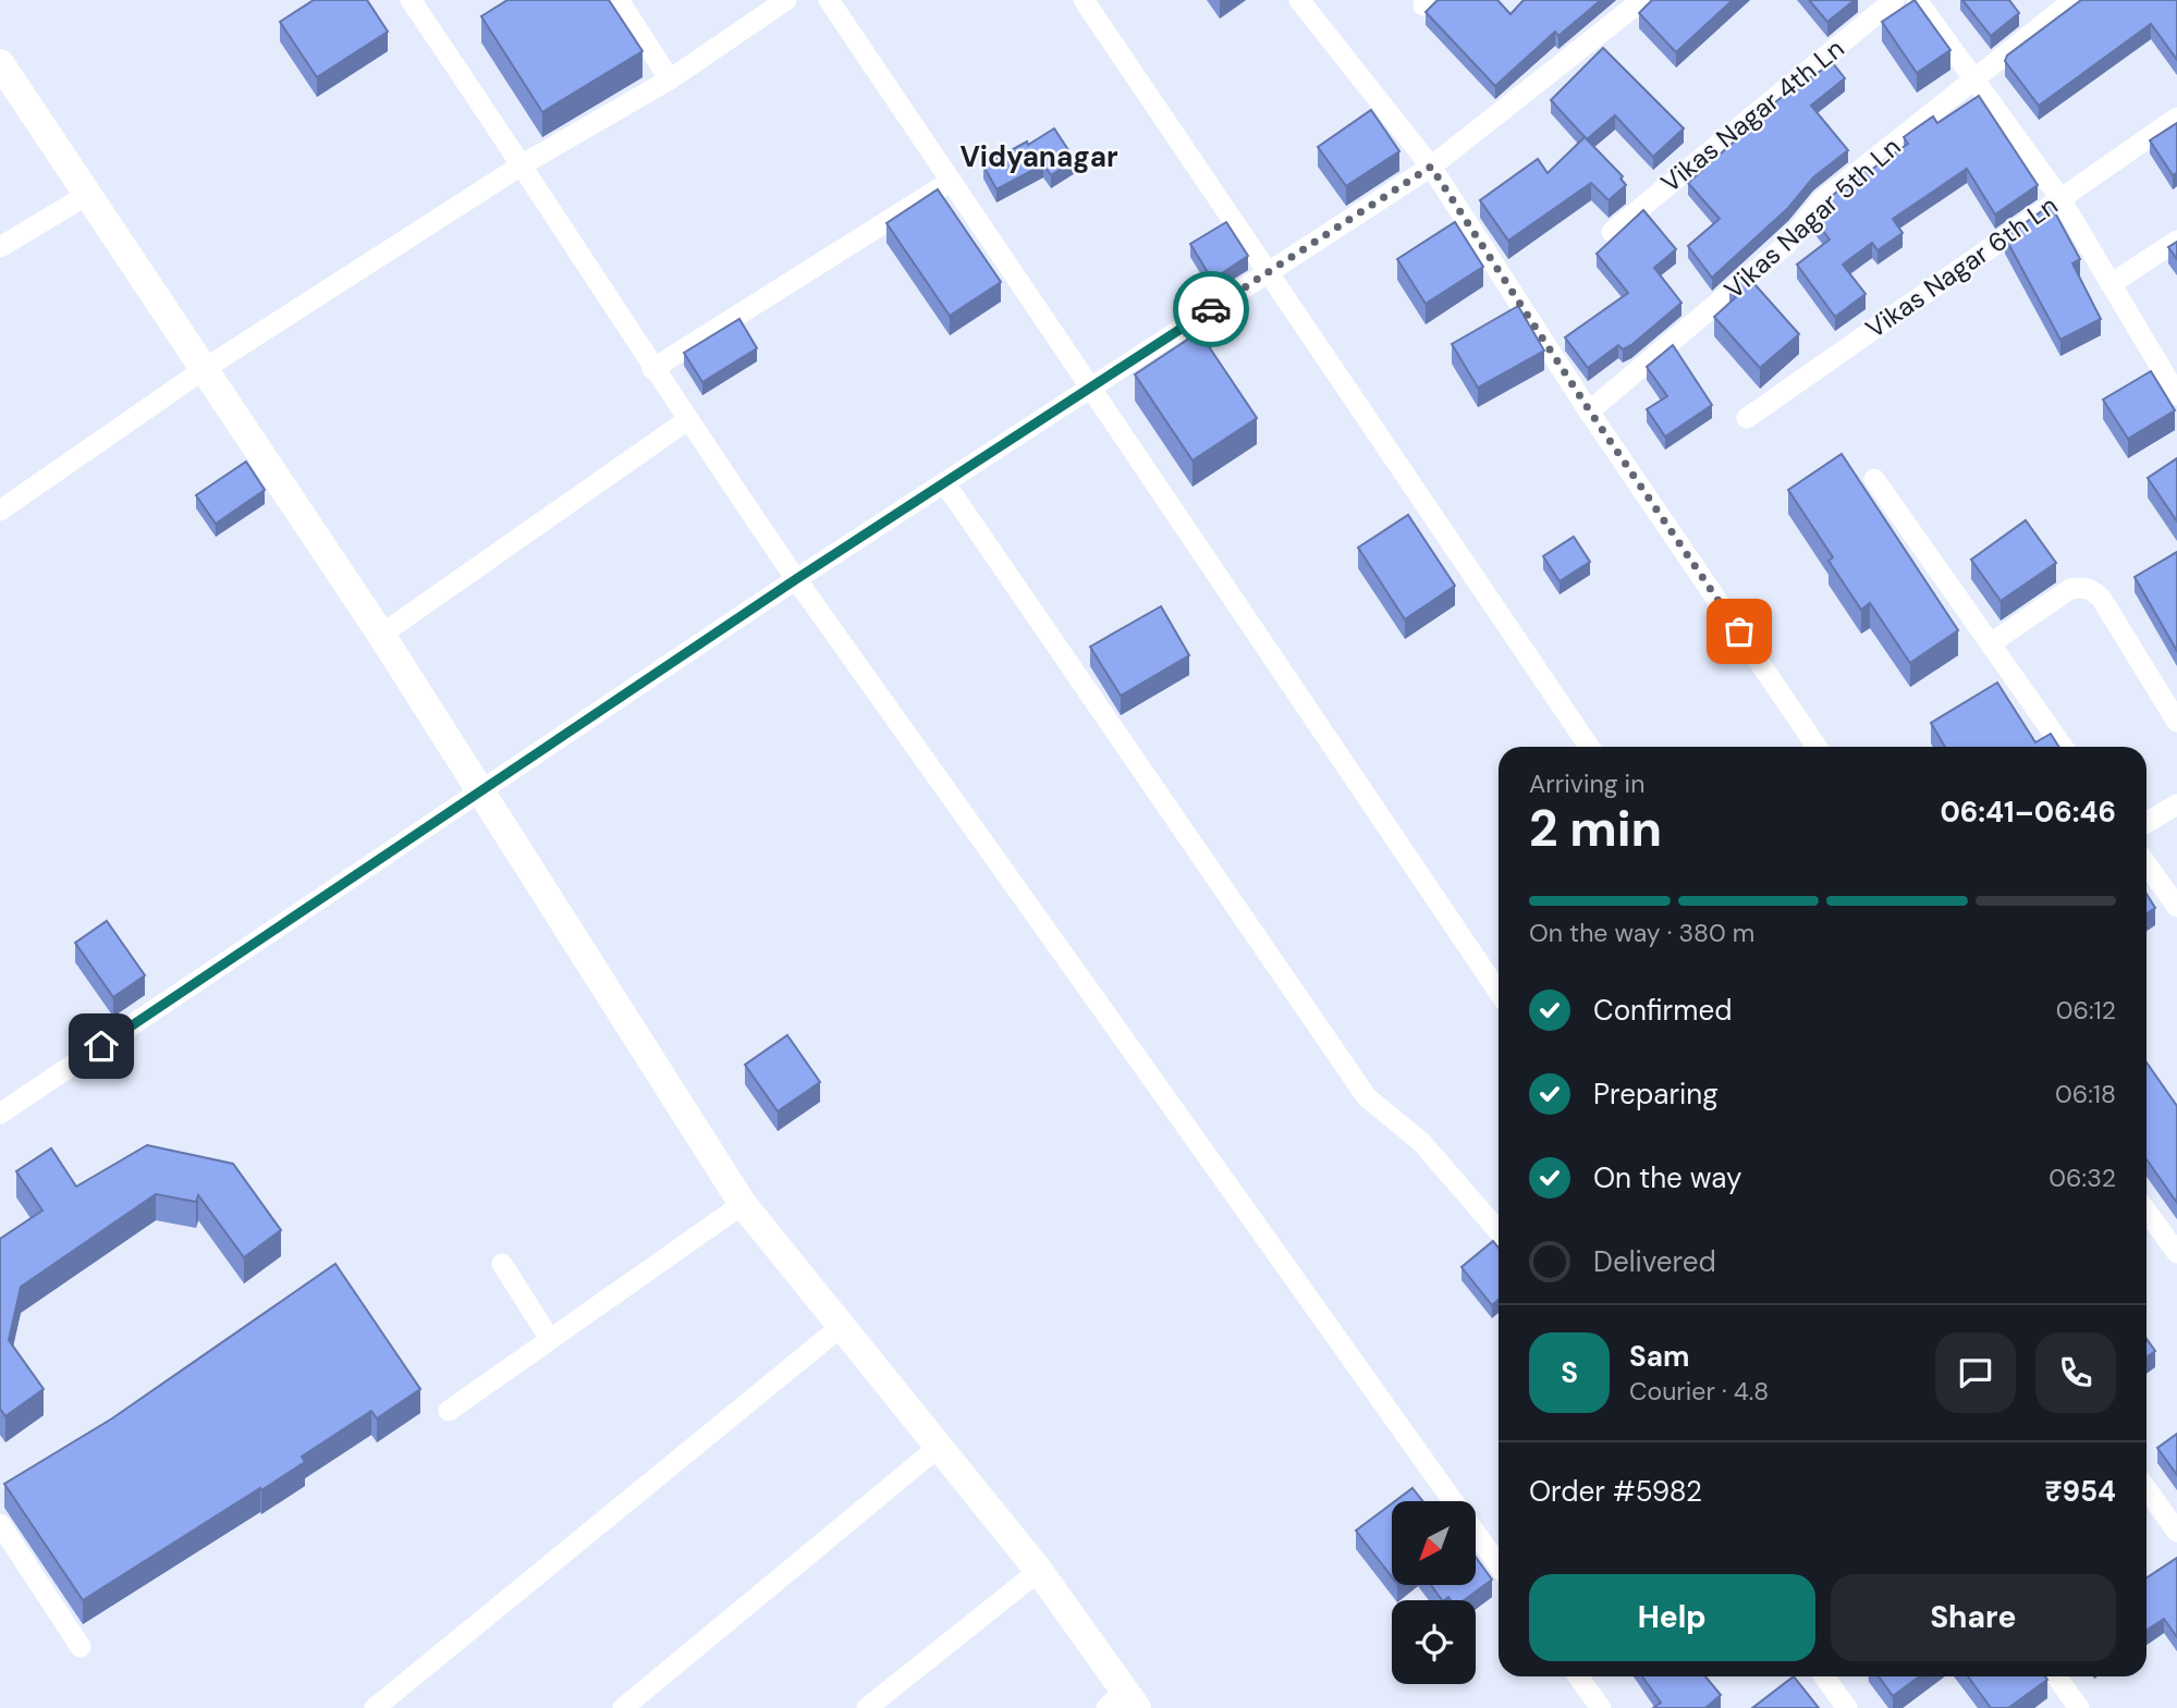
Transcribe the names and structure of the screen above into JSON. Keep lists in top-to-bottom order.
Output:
{
  "streets": {
    "street": ["Vikas Nagar 4th Ln", "Vikas Nagar 5th Ln", "Vikas Nagar 6th Ln"]
  },
  "districts": ["Vidyanagar"],
  "north": "bottom left",
  "page": {
    "heading": ["2 min", "Arriving in", "06:41–06:46"],
    "panel": [
      "Sam",
      "Courier · 4.8",
      "Order #5982",
      "₹954"
    ],
    "bar": "On the way · 380 m",
    "list": [
      ["Confirmed", "06:12"],
      ["Preparing", "06:18"],
      ["On the way", "06:32"],
      "Delivered"
    ],
    "round": "S",
    "buttons": ["Help", "Share"]
  }
}
